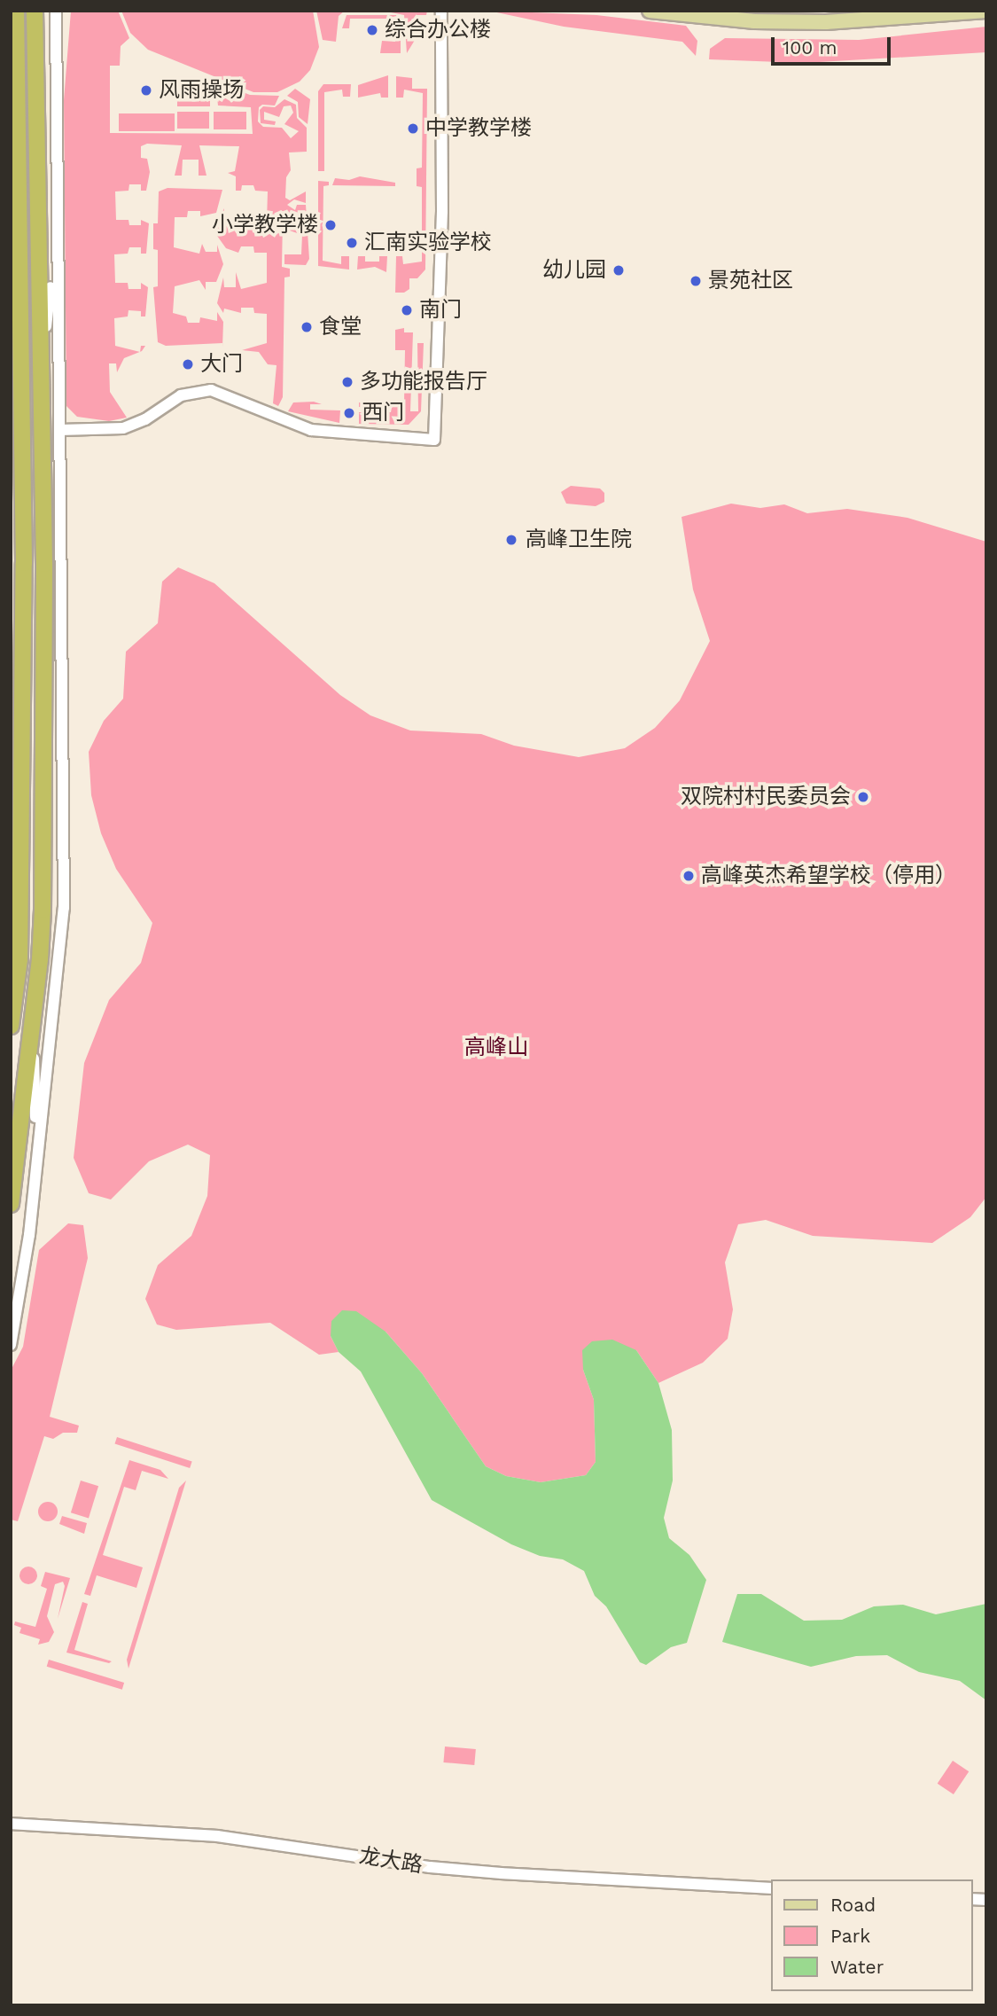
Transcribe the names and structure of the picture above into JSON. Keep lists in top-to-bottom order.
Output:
{
  "streets": {
    "street": ["龙大路"]
  },
  "parks": ["高峰山"],
  "places": [
    "综合办公楼",
    "风雨操场",
    "中学教学楼",
    "小学教学楼",
    "汇南实验学校",
    "幼儿园",
    "景苑社区",
    "南门",
    "食堂",
    "大门",
    "多功能报告厅",
    "西门",
    "高峰卫生院",
    "双院村村民委员会",
    "高峰英杰希望学校（停用）"
  ],
  "legend": ["Road", "Park", "Water"],
  "scale_bar": "100 m"
}
